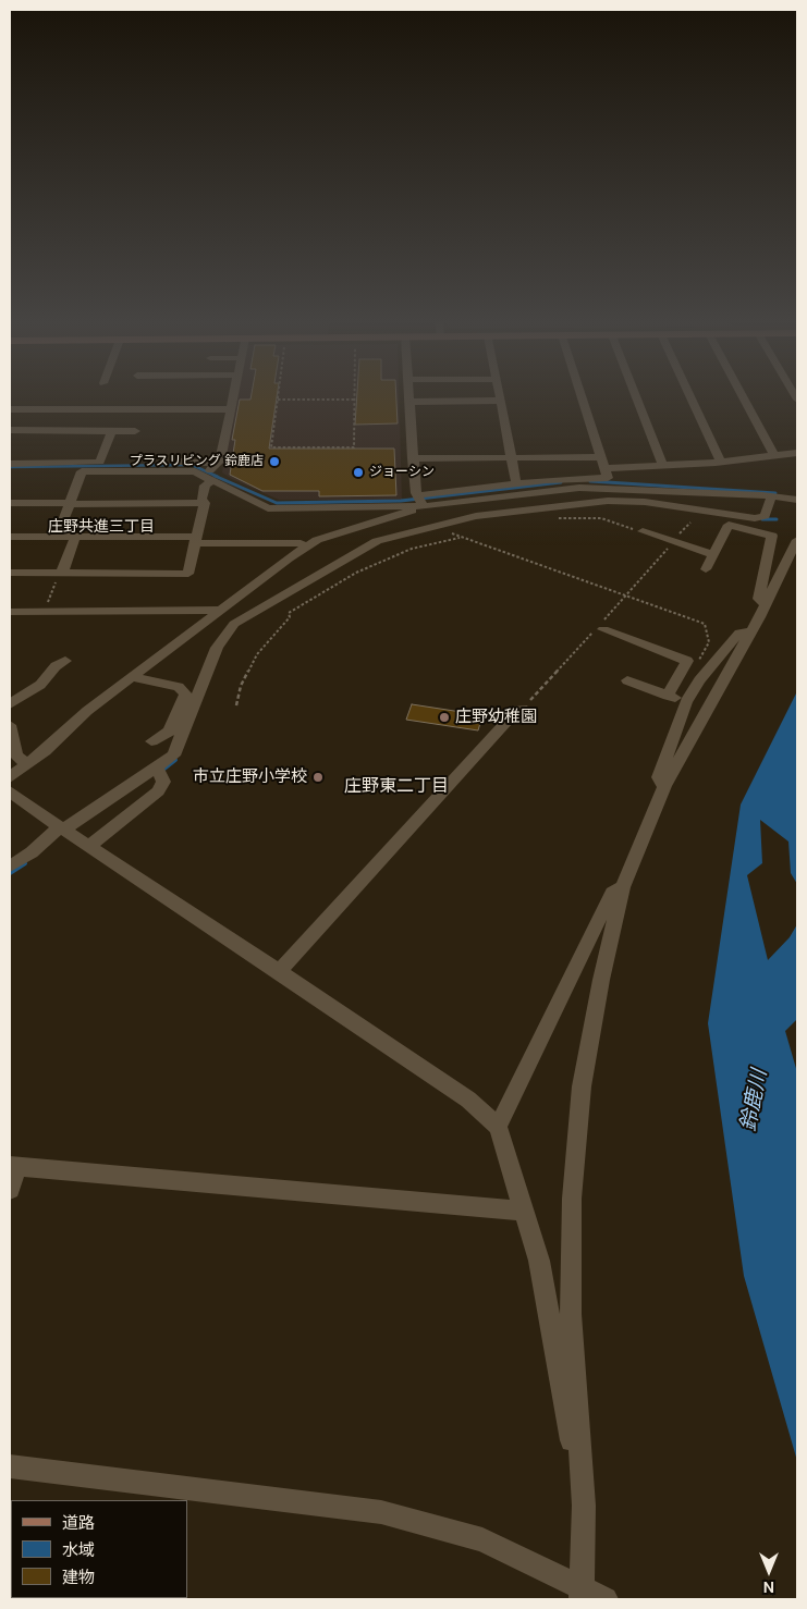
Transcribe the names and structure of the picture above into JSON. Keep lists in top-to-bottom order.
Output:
{
  "districts": ["庄野共進三丁目", "庄野東二丁目"],
  "water": ["鈴鹿川"],
  "places": [
    "プラスリビング 鈴鹿店",
    "ジョーシン",
    "庄野幼稚園",
    "市立庄野小学校"
  ],
  "legend": ["道路", "水域", "建物"],
  "north": "bottom"
}
